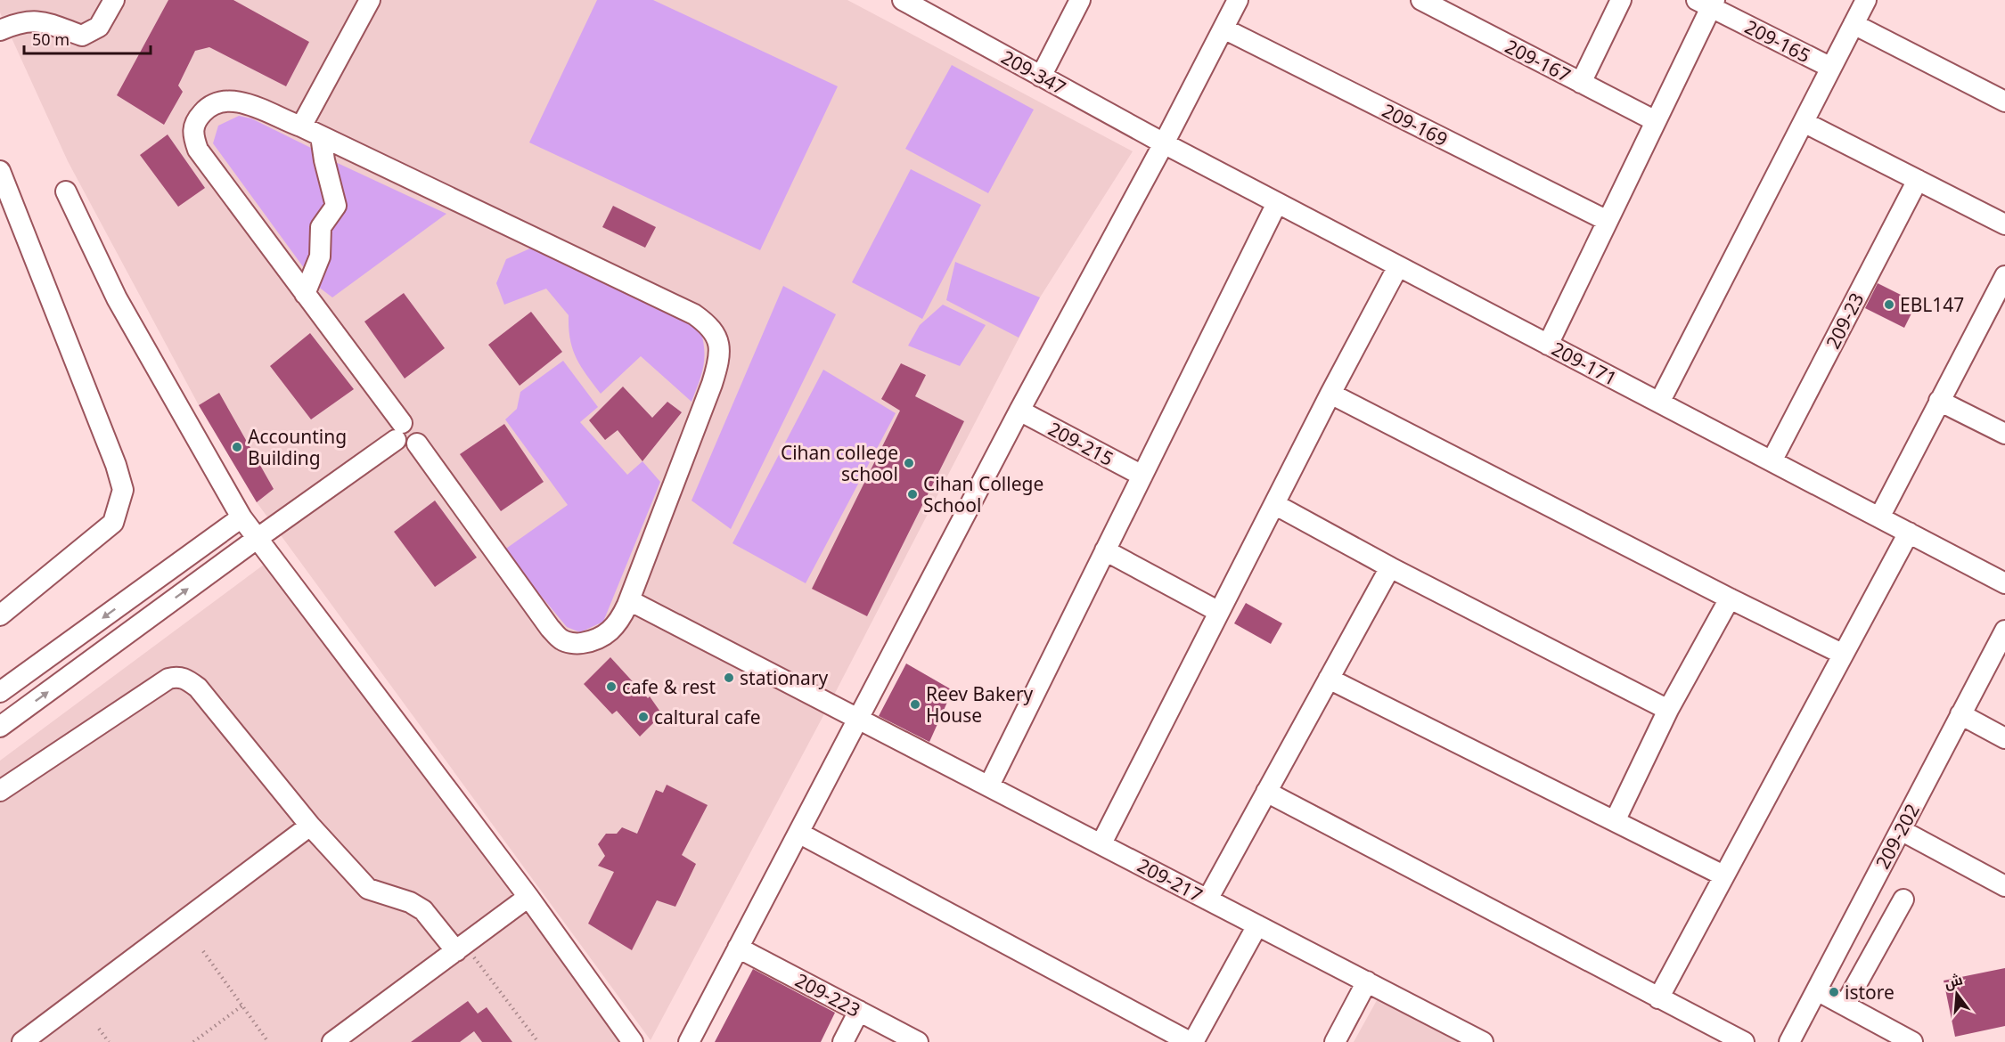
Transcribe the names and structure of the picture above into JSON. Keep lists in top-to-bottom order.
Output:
{
  "streets": {
    "street": [
      "209-165",
      "209-167",
      "209-347",
      "209-169",
      "209-23",
      "209-171",
      "209-215",
      "209-202",
      "209-217",
      "209-223"
    ]
  },
  "crossings": [
    ["209-347", "209-171"],
    ["209-23", "209-171"]
  ],
  "places": [
    "EBL147",
    "Accounting Building",
    "Cihan college school",
    "Cihan College School",
    "stationary",
    "cafe & rest",
    "Reev Bakery House",
    "caltural cafe",
    "istore"
  ],
  "scale_bar": "50 m",
  "north": "top"
}
